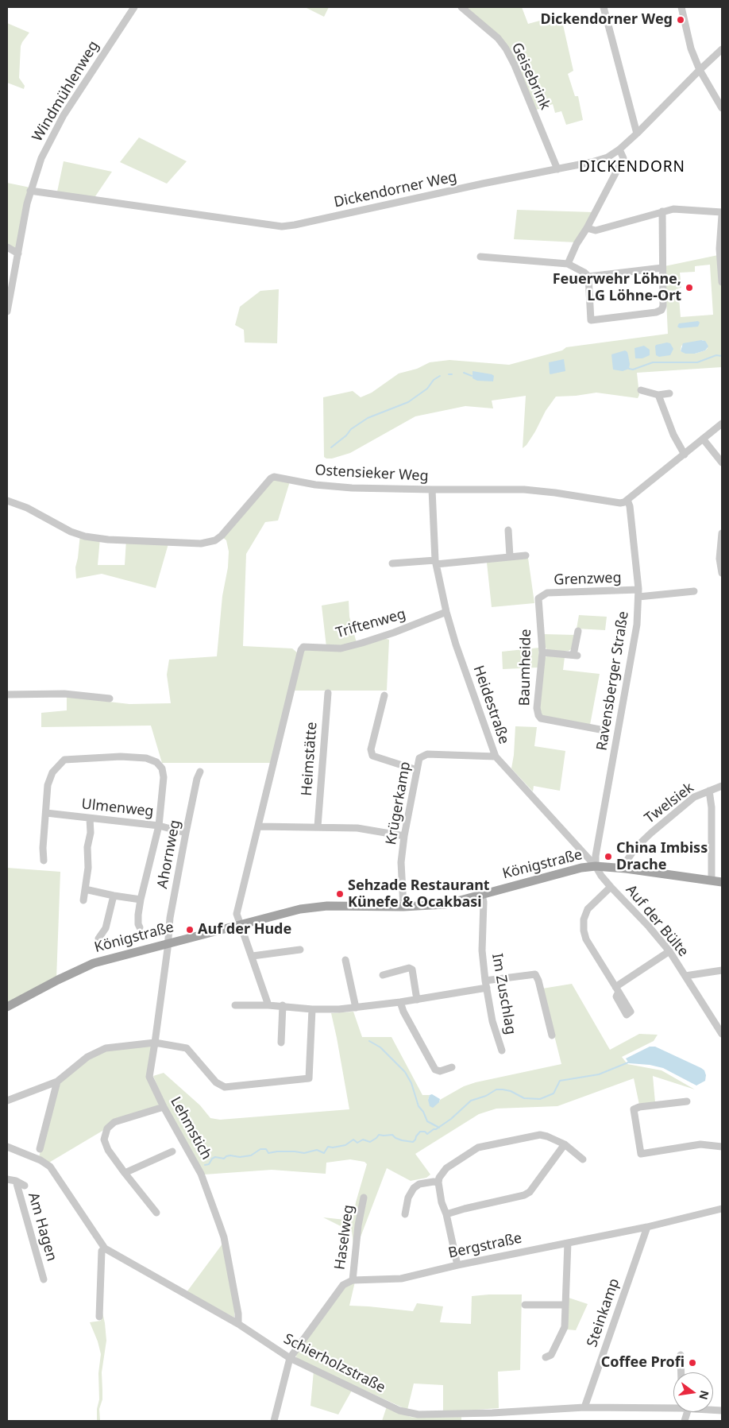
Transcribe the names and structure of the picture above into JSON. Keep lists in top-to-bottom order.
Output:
{
  "streets": {
    "main road": ["Königstraße"],
    "street": [
      "Geisebrink",
      "Windmühlenweg",
      "Dickendorner Weg",
      "Ostensieker Weg",
      "Grenzweg",
      "Triftenweg",
      "Baumheide",
      "Ravensberger Straße",
      "Heidestraße",
      "Heimstätte",
      "Krügerkamp",
      "Twelsiek",
      "Ulmenweg",
      "Ahornweg",
      "Auf der Bülte",
      "Im Zuschlag",
      "Lehmstich",
      "Am Hagen",
      "Haselweg",
      "Bergstraße",
      "Steinkamp",
      "Schierholzstraße"
    ]
  },
  "crossings": [
    ["Geisebrink", "Dickendorner Weg"],
    ["Windmühlenweg", "Dickendorner Weg"],
    ["Ostensieker Weg", "Ravensberger Straße"],
    ["Ostensieker Weg", "Heidestraße"],
    ["Grenzweg", "Baumheide"],
    ["Grenzweg", "Ravensberger Straße"],
    ["Triftenweg", "Heidestraße"],
    ["Ravensberger Straße", "Heidestraße"],
    ["Ravensberger Straße", "Königstraße"],
    ["Ravensberger Straße", "Auf der Bülte"],
    ["Heidestraße", "Krügerkamp"],
    ["Heidestraße", "Königstraße"],
    ["Heidestraße", "Auf der Bülte"],
    ["Krügerkamp", "Königstraße"],
    ["Twelsiek", "Königstraße"],
    ["Ulmenweg", "Ahornweg"],
    ["Ahornweg", "Königstraße"],
    ["Ahornweg", "Lehmstich"],
    ["Königstraße", "Auf der Bülte"],
    ["Königstraße", "Im Zuschlag"],
    ["Königstraße", "Lehmstich"],
    ["Lehmstich", "Schierholzstraße"],
    ["Haselweg", "Bergstraße"],
    ["Bergstraße", "Steinkamp"],
    ["Steinkamp", "Schierholzstraße"]
  ],
  "districts": ["DICKENDORN"],
  "places": [
    "Dickendorner Weg",
    "Feuerwehr Löhne, LG Löhne-Ort",
    "China Imbiss Drache",
    "Sehzade Restaurant Künefe & Ocakbasi",
    "Auf der Hude",
    "Coffee Profi"
  ],
  "north": "right"
}
